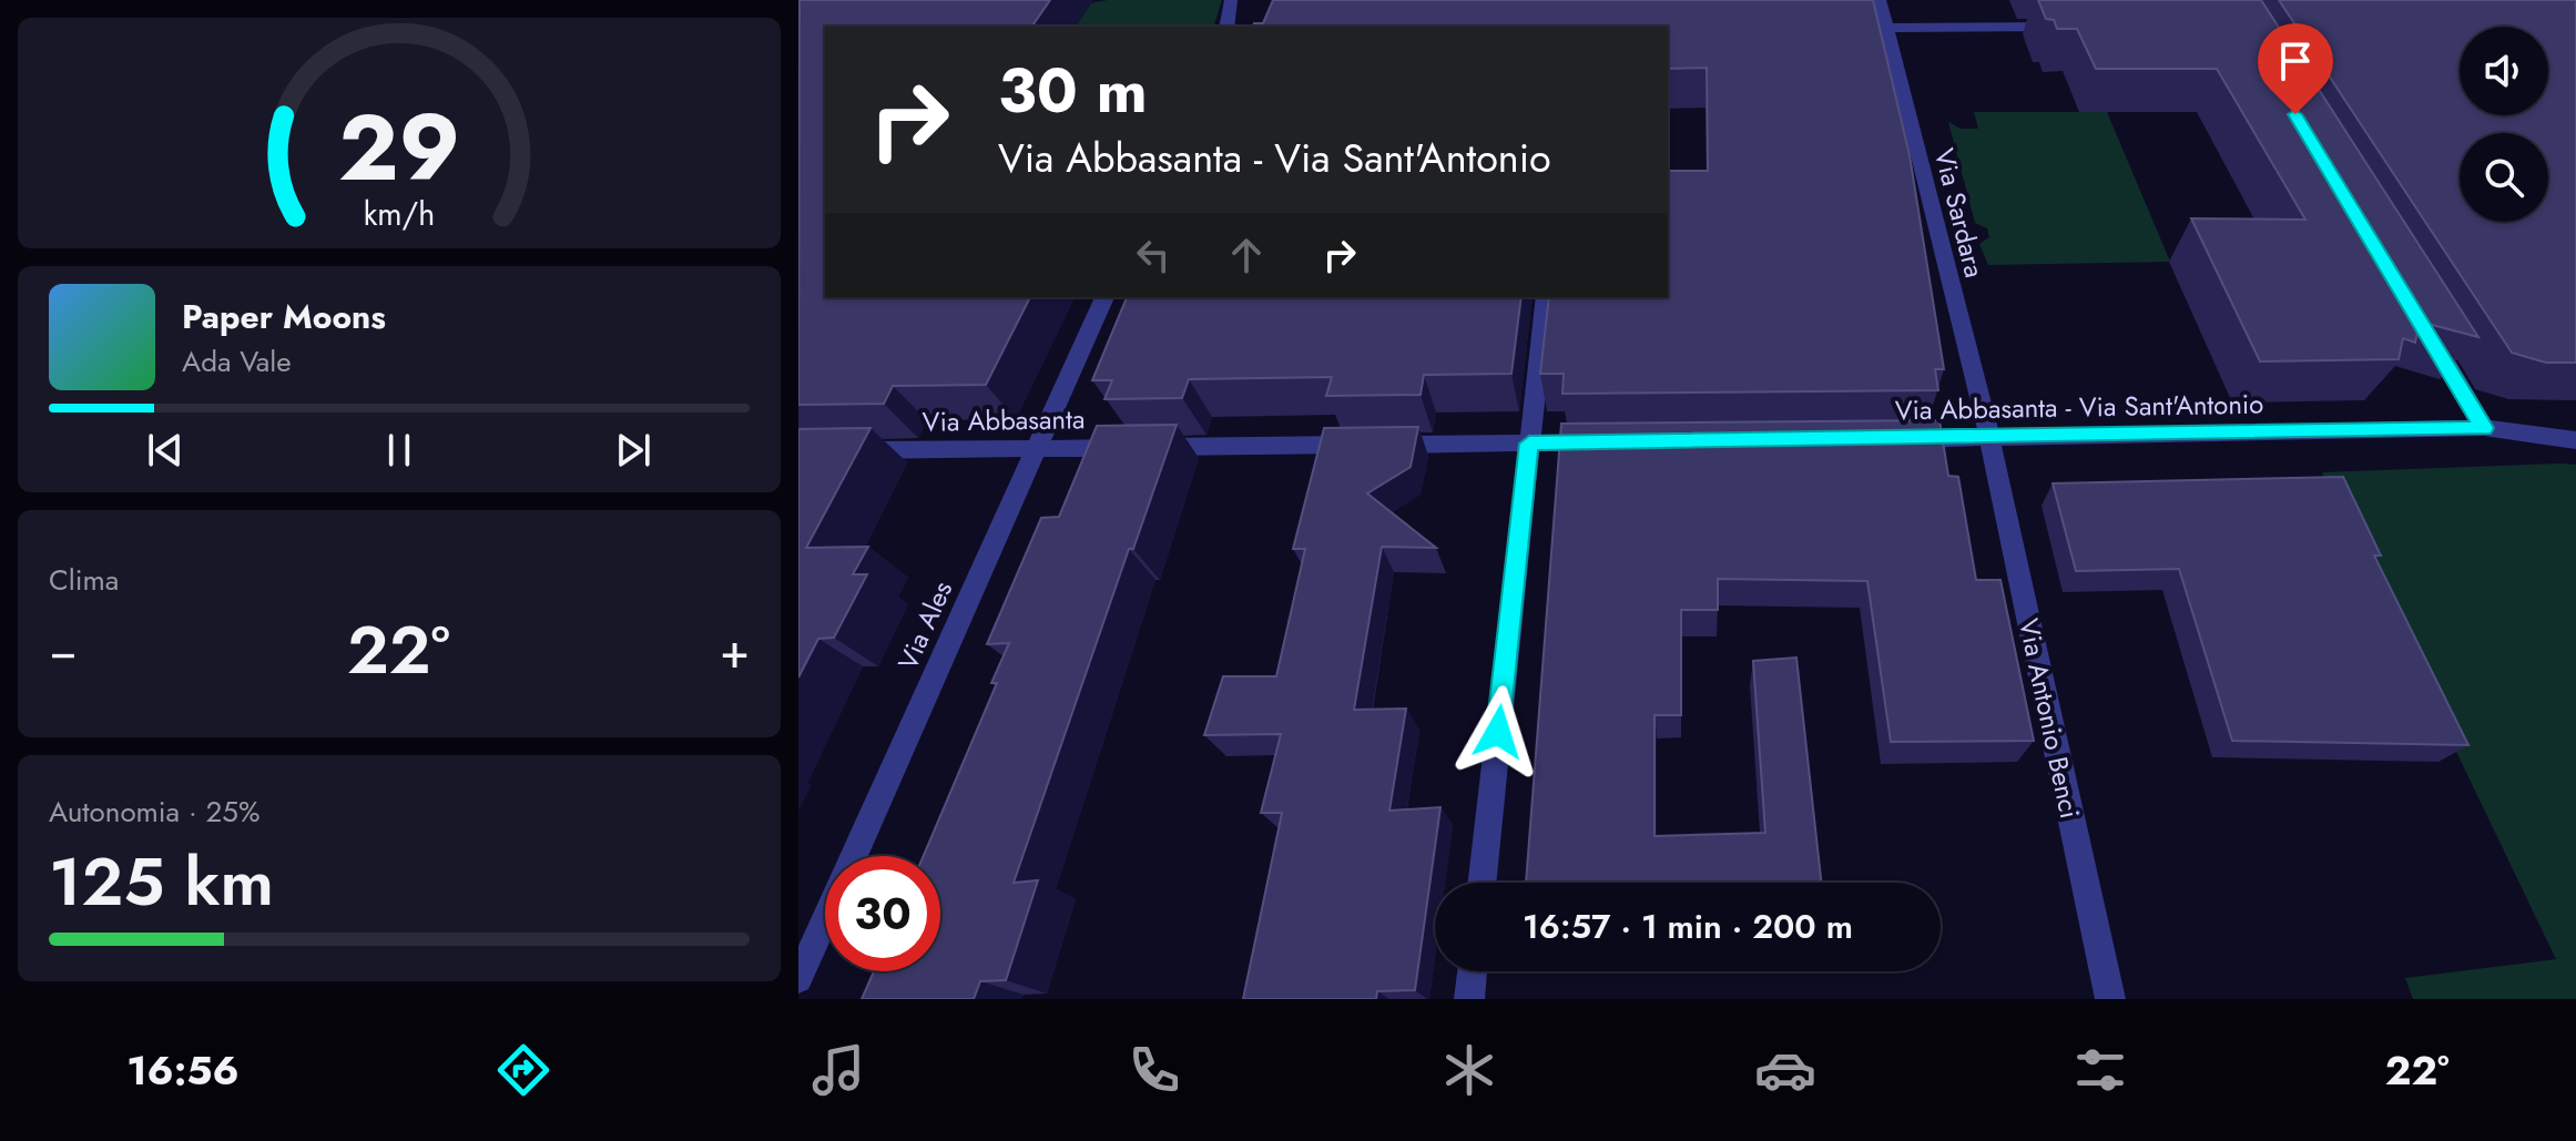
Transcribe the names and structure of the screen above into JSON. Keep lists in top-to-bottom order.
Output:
{
  "streets": {
    "street": [
      "Via Sardara",
      "Via Abbasanta - Via Sant'Antonio",
      "Via Abbasanta",
      "Via Ales",
      "Via Antonio Benci"
    ]
  },
  "crossings": [
    ["Via Sardara", "Via Abbasanta - Via Sant'Antonio"],
    ["Via Sardara", "Via Antonio Benci"],
    ["Via Abbasanta - Via Sant'Antonio", "Via Antonio Benci"],
    ["Via Abbasanta", "Via Ales"]
  ],
  "page": {
    "turn": ["30 m", "Via Abbasanta - Via Sant'Antonio"],
    "song": ["Paper Moons", "Ada Vale"],
    "tile": [
      "Clima",
      ["Autonomia · 25%", "125 km"]
    ],
    "heat": ["−", "22°", "+"],
    "limit": "30",
    "trip": "16:57 · 1 min · 200 m",
    "tabs": ["16:56", "22°"],
    "gauge": ["29", "km/h"]
  }
}
